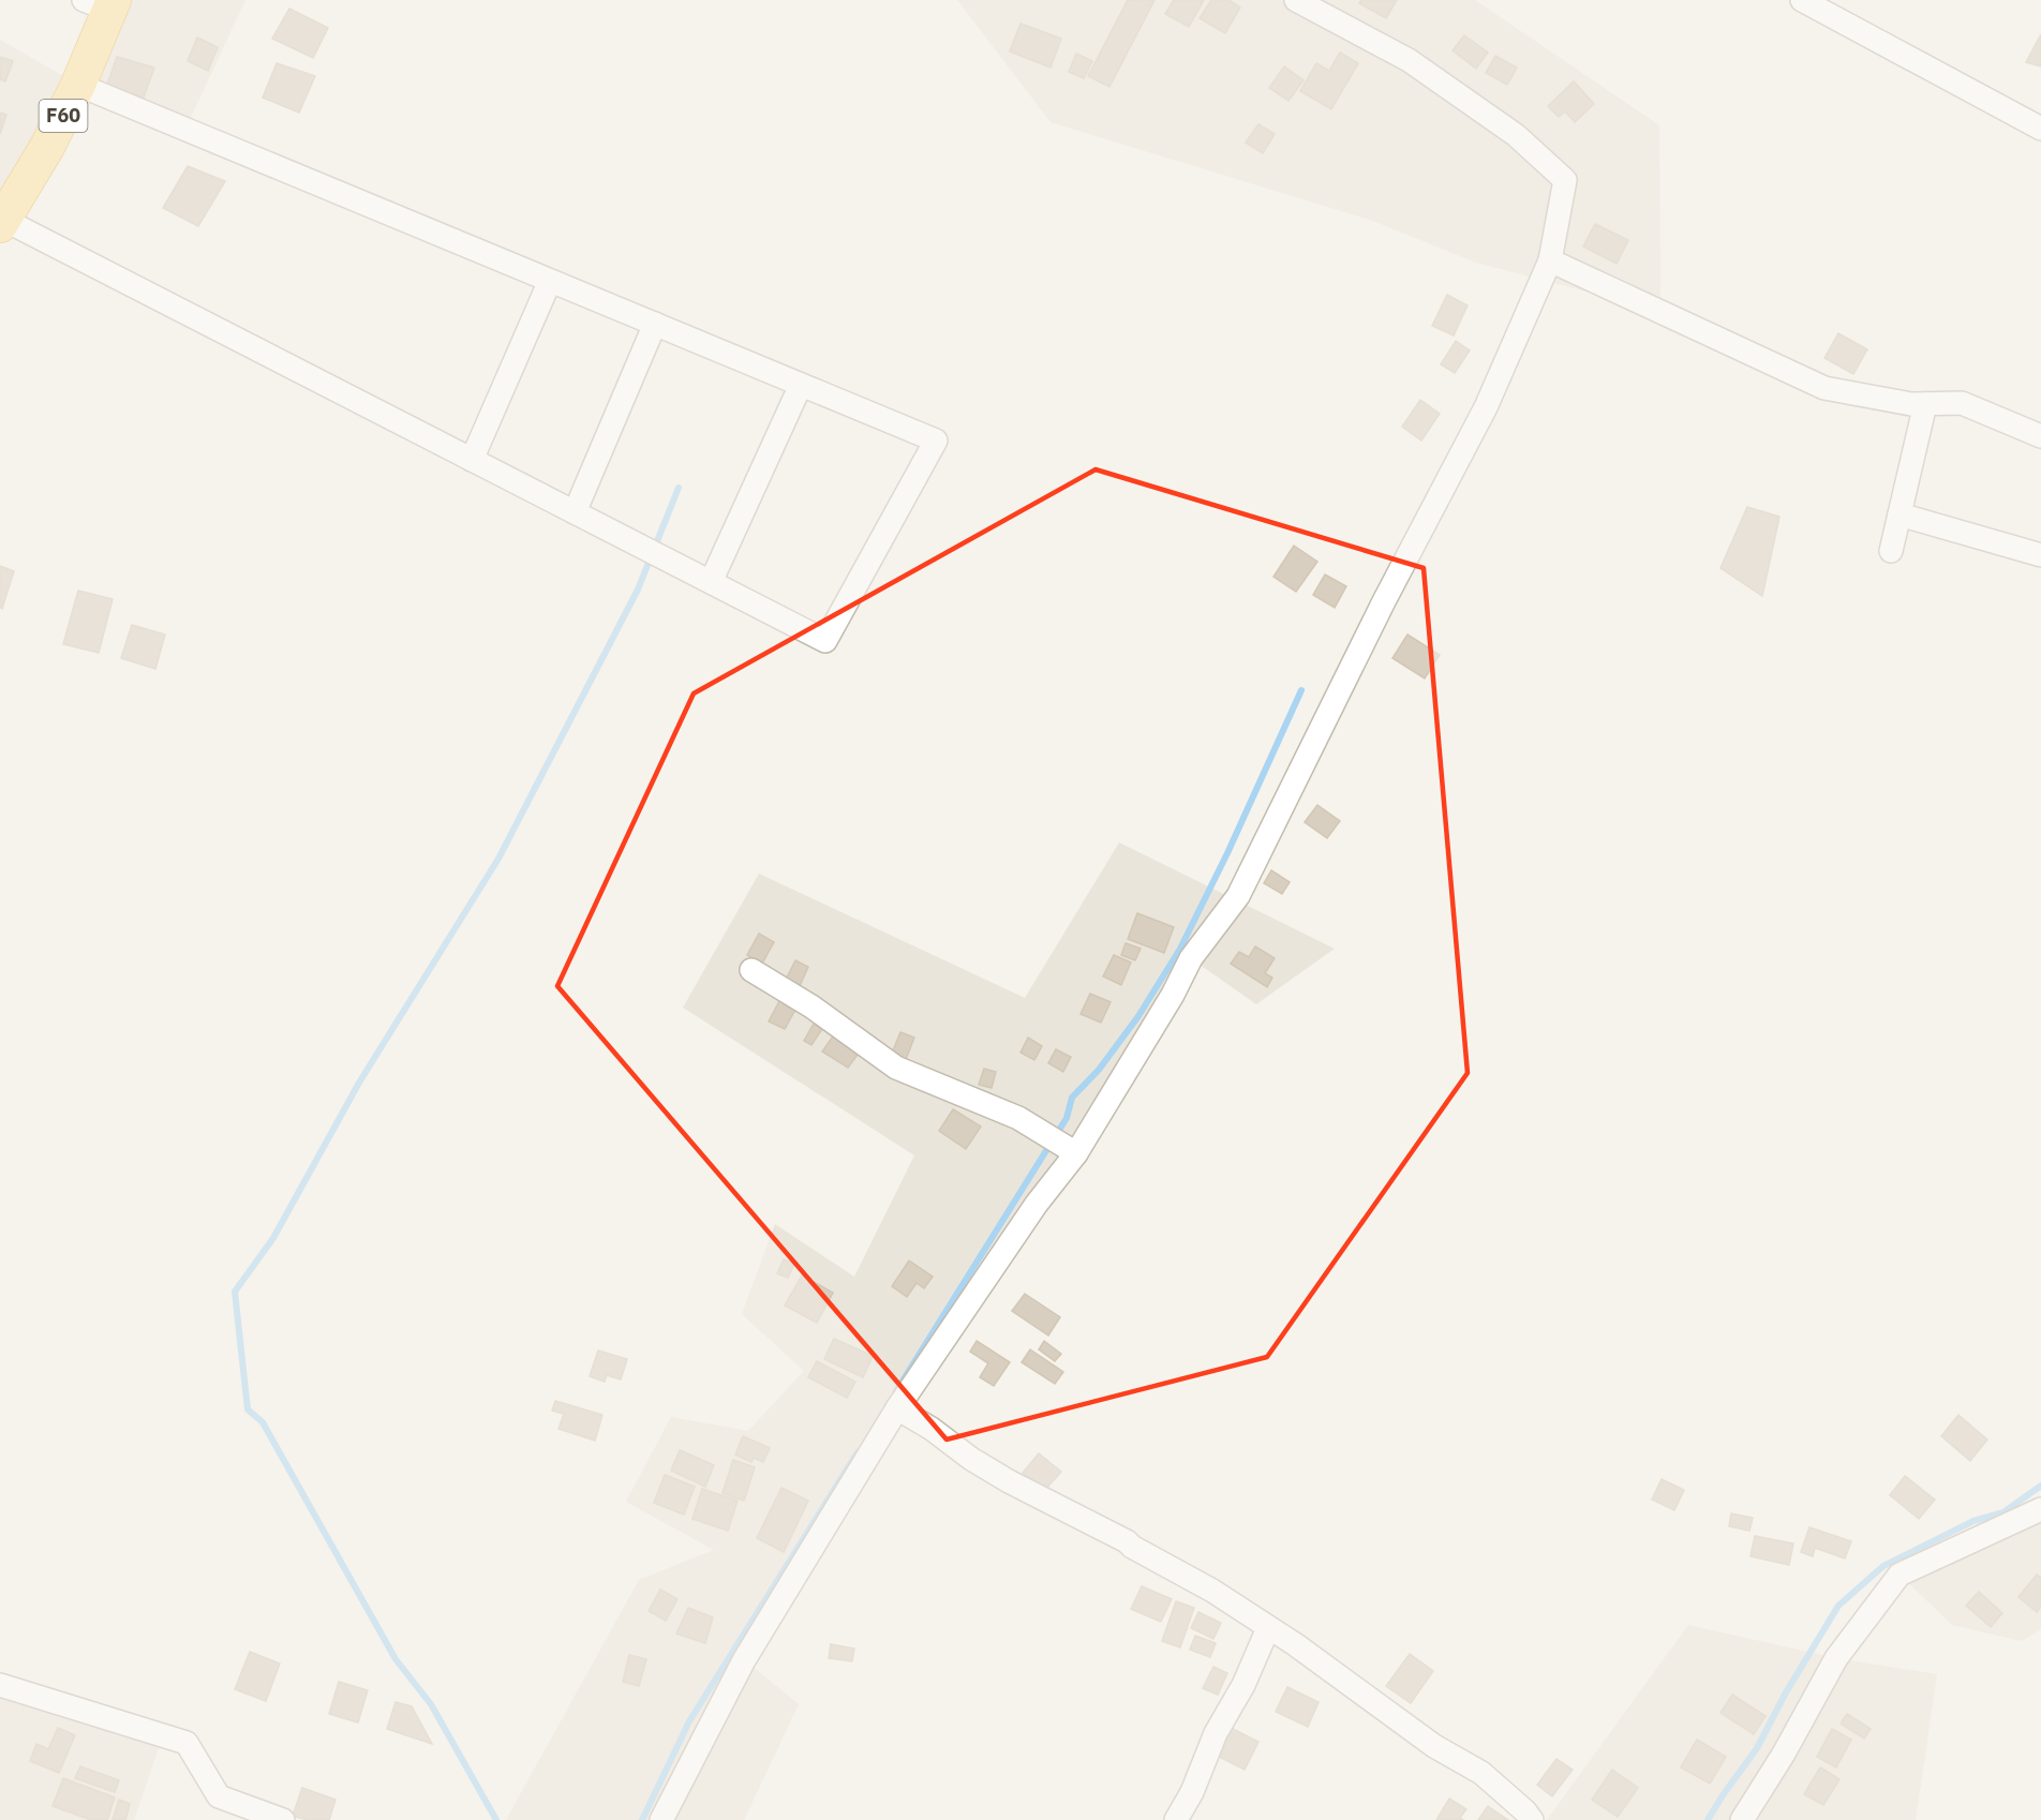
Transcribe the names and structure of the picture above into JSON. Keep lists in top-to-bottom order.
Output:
{
  "streets": {
    "main road": ["F60"]
  }
}
